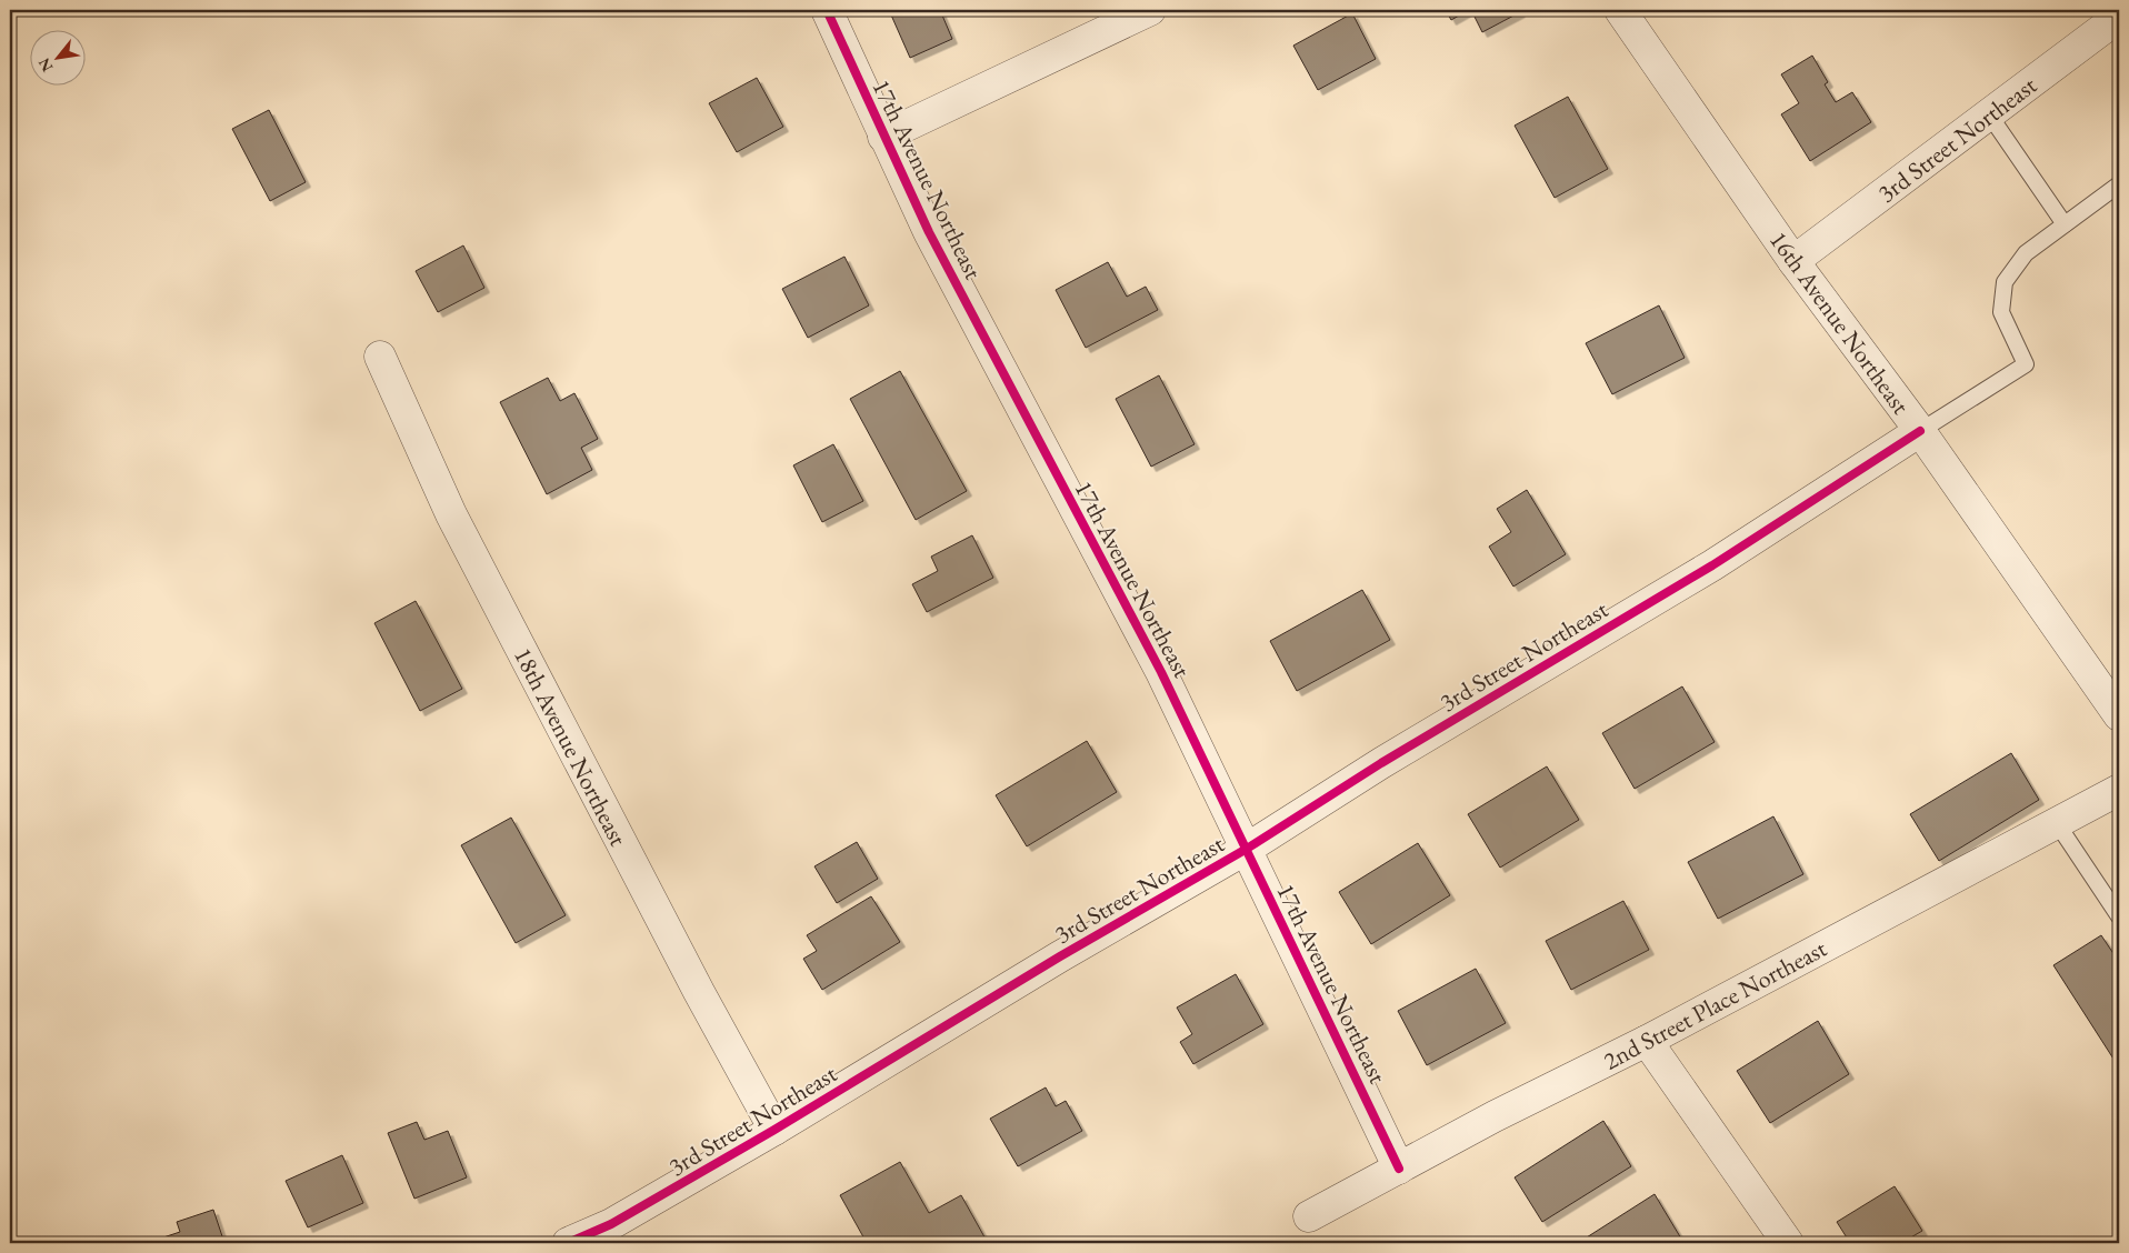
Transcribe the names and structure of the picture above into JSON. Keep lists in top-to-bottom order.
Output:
{
  "streets": {
    "street": [
      "3rd Street Northeast",
      "17th Avenue Northeast",
      "16th Avenue Northeast",
      "18th Avenue Northeast",
      "2nd Street Place Northeast"
    ]
  },
  "crossings": [
    ["3rd Street Northeast", "17th Avenue Northeast"],
    ["3rd Street Northeast", "16th Avenue Northeast"],
    ["3rd Street Northeast", "18th Avenue Northeast"],
    ["17th Avenue Northeast", "2nd Street Place Northeast"]
  ],
  "north": "bottom left"
}
